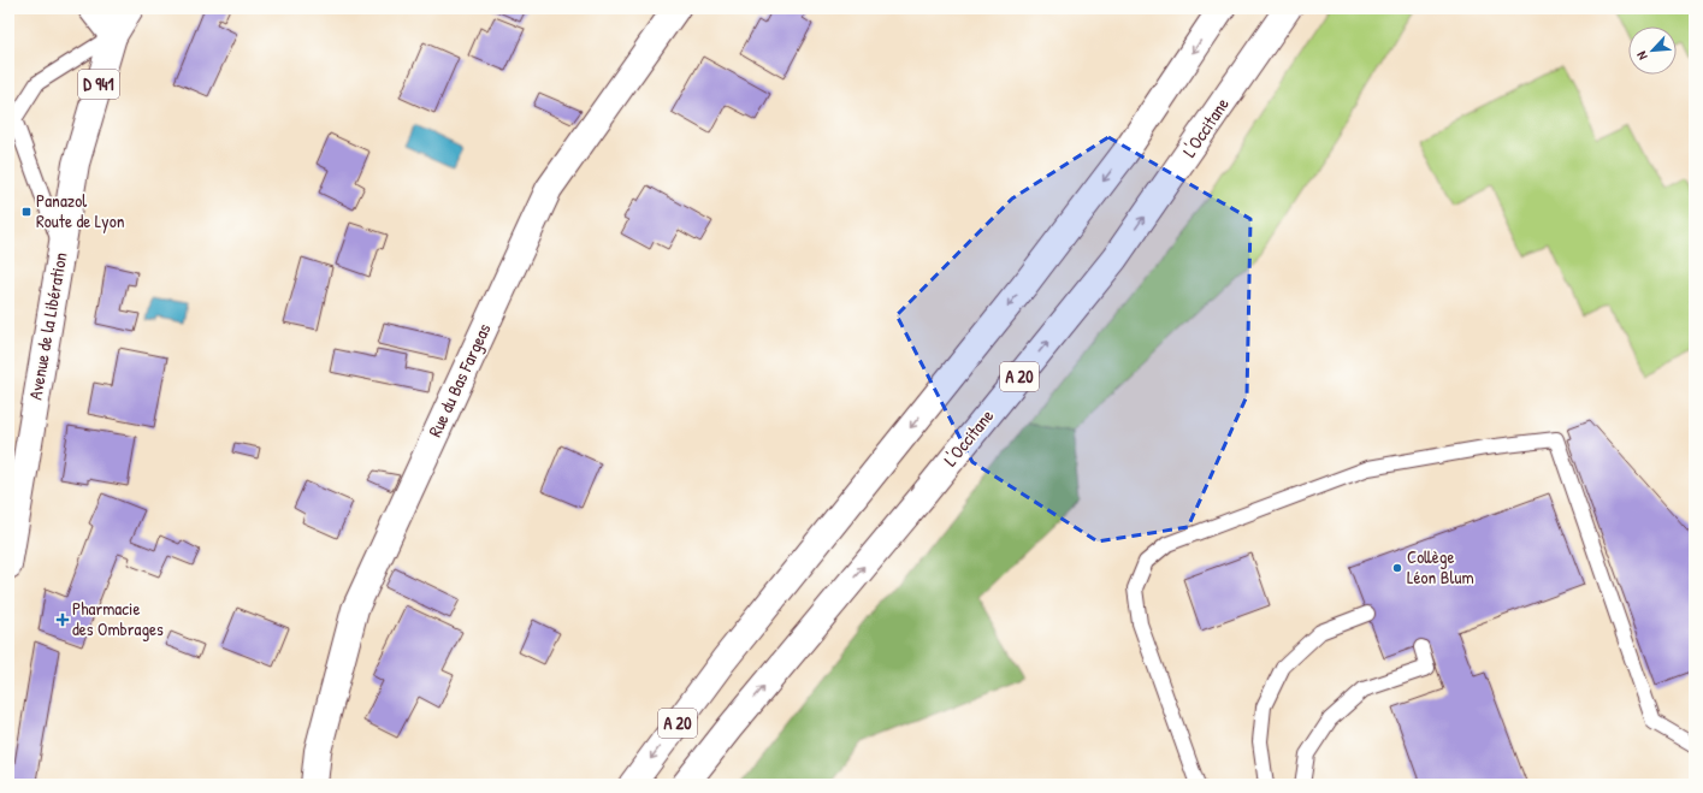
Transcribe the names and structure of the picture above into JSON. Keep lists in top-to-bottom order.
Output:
{
  "streets": {
    "main road": [
      "D 941",
      "L'Occitane",
      "Avenue de la Libération",
      "A 20",
      "Rue du Bas Fargeas"
    ]
  },
  "places": {
    "transit": ["Panazol Route de Lyon"],
    "other": ["Collège Léon Blum"],
    "health": ["Pharmacie des Ombrages"]
  },
  "north": "bottom left"
}
